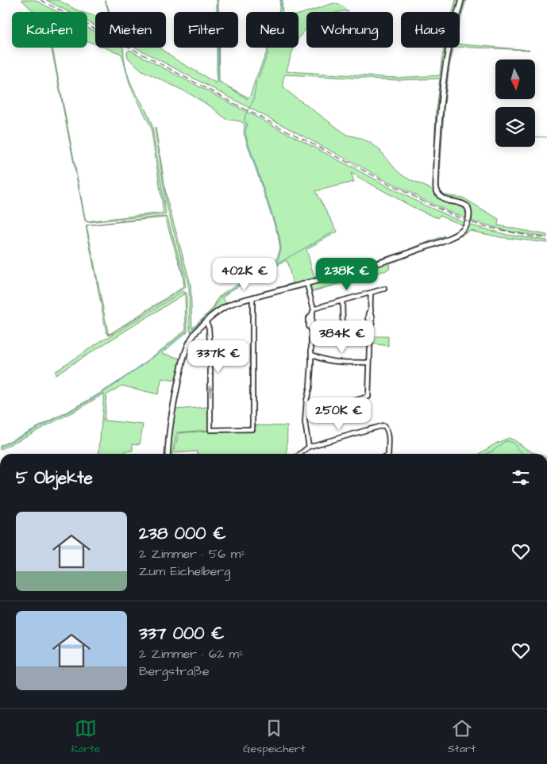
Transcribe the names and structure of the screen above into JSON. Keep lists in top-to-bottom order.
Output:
{
  "north": "bottom",
  "page": {
    "chip": [
      "Kaufen",
      "Mieten",
      "Filter",
      "Neu",
      "Wohnung",
      "Haus"
    ],
    "price": [
      "402K €",
      "238K €",
      "384K €",
      "337K €",
      "250K €"
    ],
    "heading": "5 Objekte",
    "list": [
      {
        "name": "238 000 €",
        "note": "2 Zimmer · 56 m² · Zum Eichelberg"
      },
      {
        "name": "337 000 €",
        "note": "2 Zimmer · 62 m² · Bergstraße"
      }
    ],
    "tabs": ["Karte", "Gespeichert", "Start"]
  }
}
